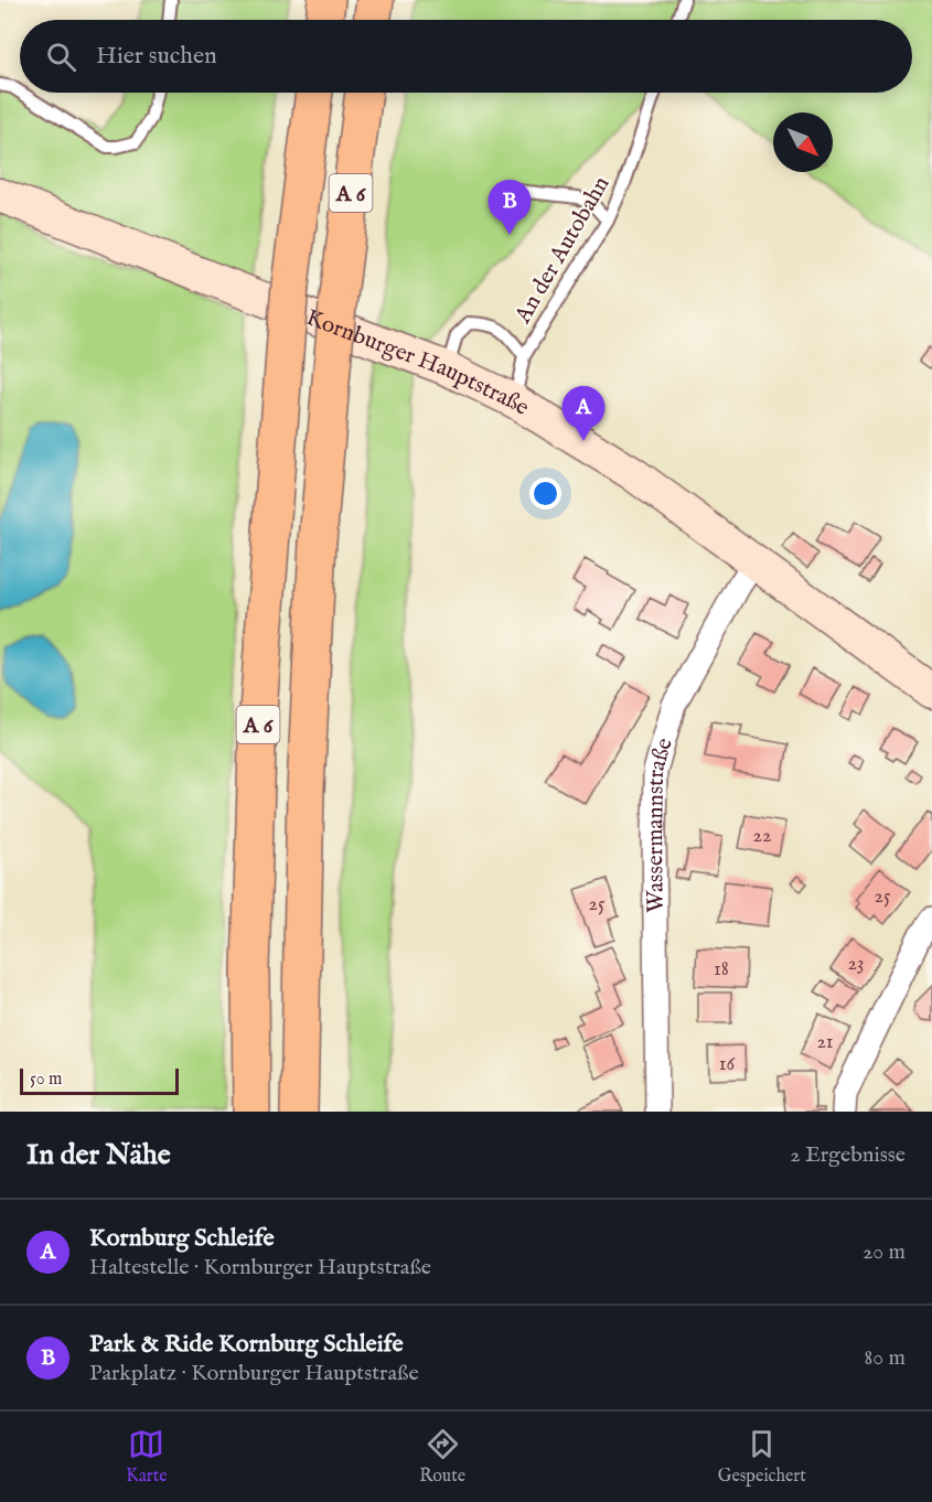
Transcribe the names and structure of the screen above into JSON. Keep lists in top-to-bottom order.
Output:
{
  "streets": {
    "highway": ["A 6"],
    "main road": ["Kornburger Hauptstraße"],
    "street": ["Wassermannstraße"],
    "lane": ["An der Autobahn"]
  },
  "crossings": [
    ["An der Autobahn", "Kornburger Hauptstraße"],
    ["Kornburger Hauptstraße", "Wassermannstraße"]
  ],
  "house_numbers": [
    "22",
    "25",
    "25",
    "23",
    "18",
    "21",
    "16"
  ],
  "scale_bar": "50 m",
  "north": "bottom right",
  "page": {
    "search": "Hier suchen",
    "pins": ["B", "A"],
    "scale": "50 m",
    "heading": ["In der Nähe", "2 Ergebnisse"],
    "list": [
      {
        "mark": "A",
        "name": "Kornburg Schleife",
        "note": "Haltestelle · Kornburger Hauptstraße",
        "value": "20 m"
      },
      {
        "mark": "B",
        "name": "Park & Ride Kornburg Schleife",
        "note": "Parkplatz · Kornburger Hauptstraße",
        "value": "80 m"
      }
    ],
    "nav": ["Karte", "Route", "Gespeichert"]
  }
}
